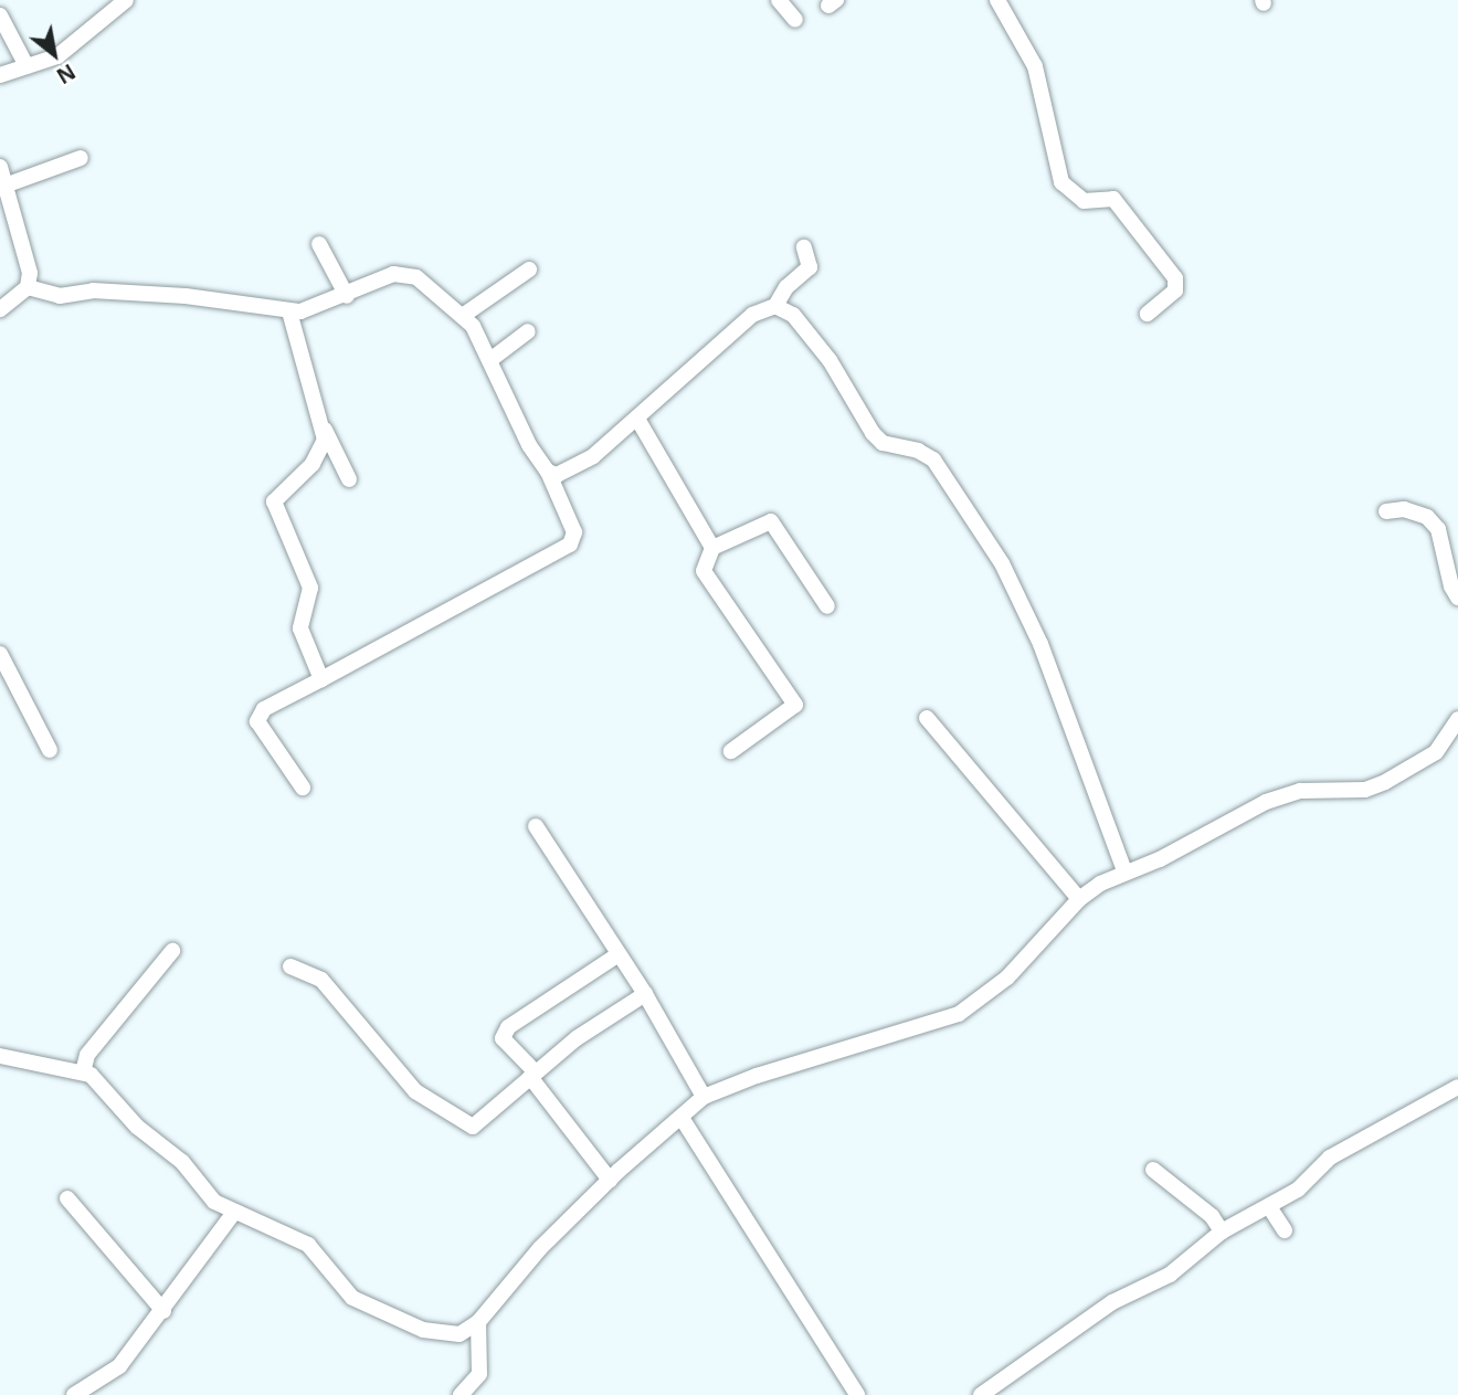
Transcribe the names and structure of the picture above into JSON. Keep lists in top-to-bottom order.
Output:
{
  "north": "bottom right"
}
